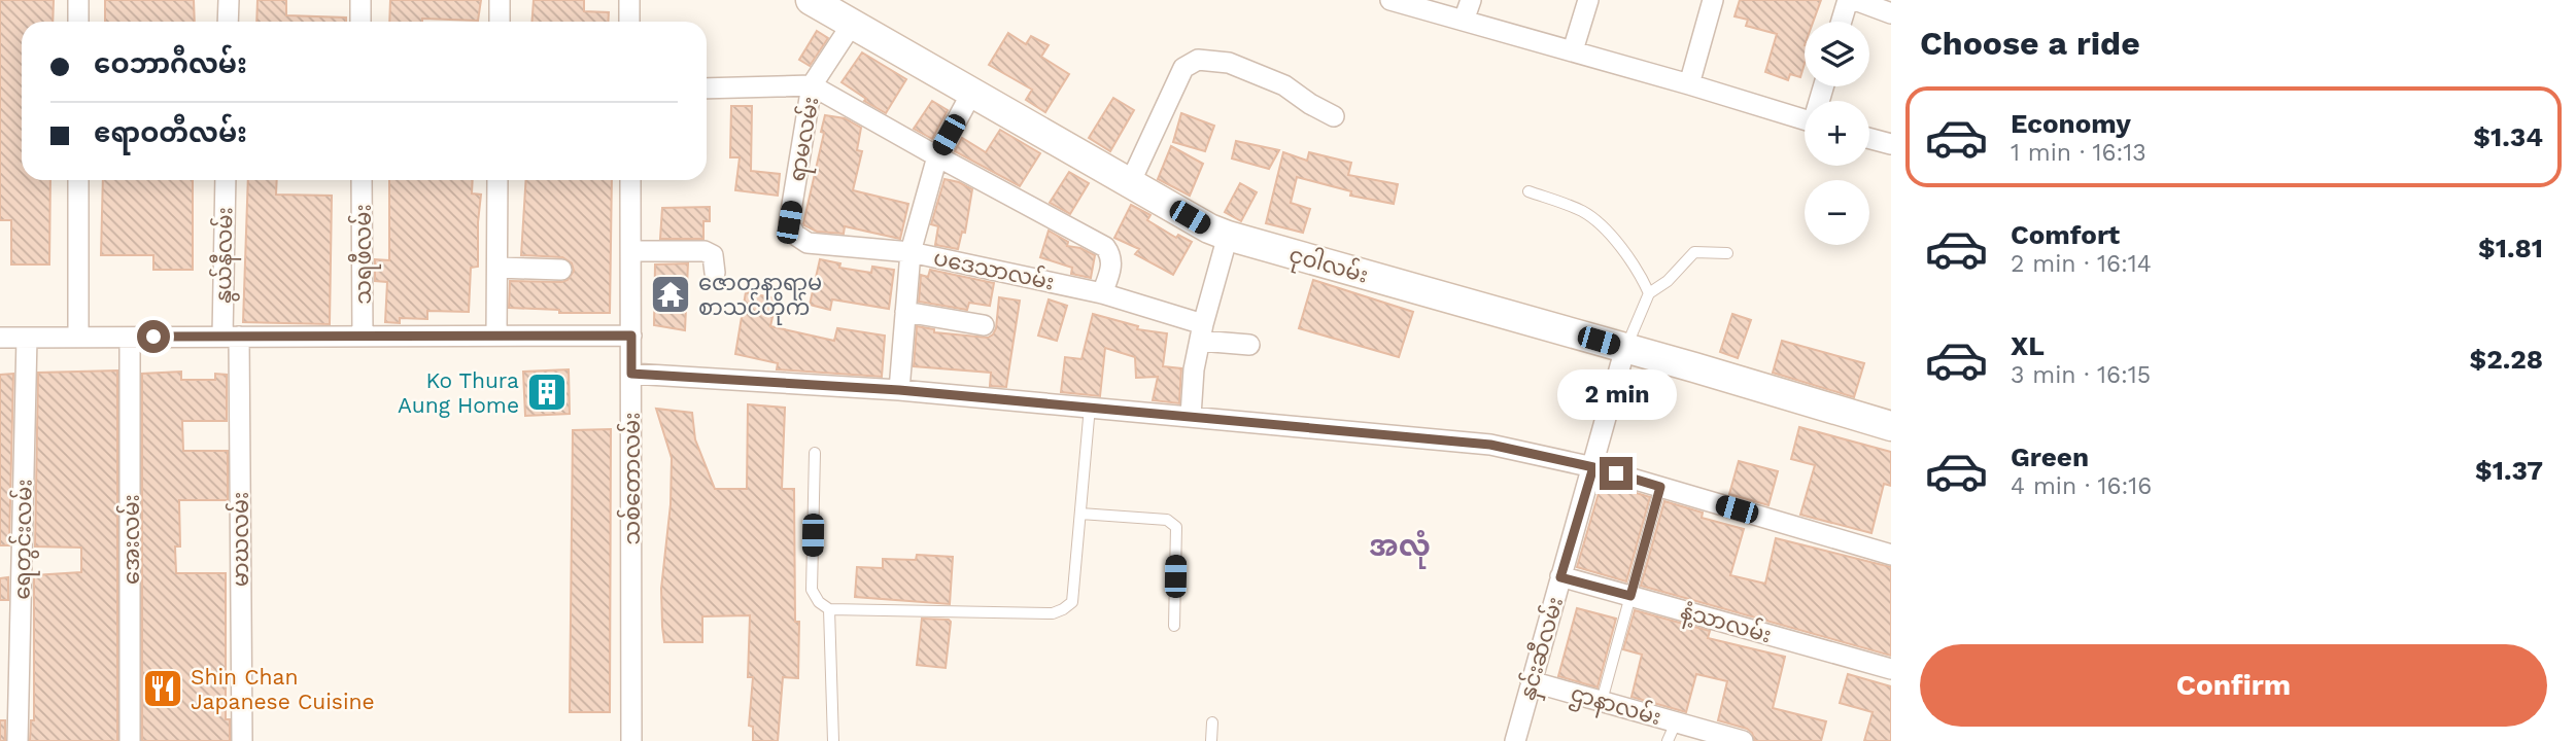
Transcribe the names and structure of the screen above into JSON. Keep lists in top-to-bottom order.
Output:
{
  "streets": {
    "street": [
      "ရာမလမ်း",
      "သရဖီလမ်း",
      "နွယ်နီလမ်း",
      "ငုဝါလမ်း",
      "ပဒေသာလမ်း",
      "သစ်တောလမ်း",
      "ရေတွင်းလမ်း",
      "အေးလမ်း",
      "မာဃလမ်း",
      "နံ့သာလမ်း",
      "နှင်းဆီလမ်း",
      "ဌာနာလမ်း"
    ]
  },
  "crossings": [
    ["ရာမလမ်း", "ငုဝါလမ်း"],
    ["ရာမလမ်း", "ပဒေသာလမ်း"],
    ["နွယ်နီလမ်း", "မာဃလမ်း"],
    ["ငုဝါလမ်း", "နှင်းဆီလမ်း"],
    ["နံ့သာလမ်း", "နှင်းဆီလမ်း"],
    ["နှင်းဆီလမ်း", "ဌာနာလမ်း"]
  ],
  "districts": ["အလုံ"],
  "places": {
    "temple": ["ဇောတနာရာမ စာသင်တိုက်"],
    "building": ["Ko Thura Aung Home"],
    "restaurant": ["Shin Chan Japanese Cuisine"]
  },
  "page": {
    "heading": "Choose a ride",
    "map_buttons": ["+", "−"],
    "banner": ["ဝေဘာဂီလမ်း", "ဧရာဝတီလမ်း"],
    "list": [
      {
        "name": "Economy",
        "note": "1 min · 16:13",
        "value": "$1.34"
      },
      {
        "name": "Comfort",
        "note": "2 min · 16:14",
        "value": "$1.81"
      },
      {
        "name": "XL",
        "note": "3 min · 16:15",
        "value": "$2.28"
      },
      {
        "name": "Green",
        "note": "4 min · 16:16",
        "value": "$1.37"
      }
    ],
    "bubble": "2 min",
    "buttons": "Confirm"
  }
}
